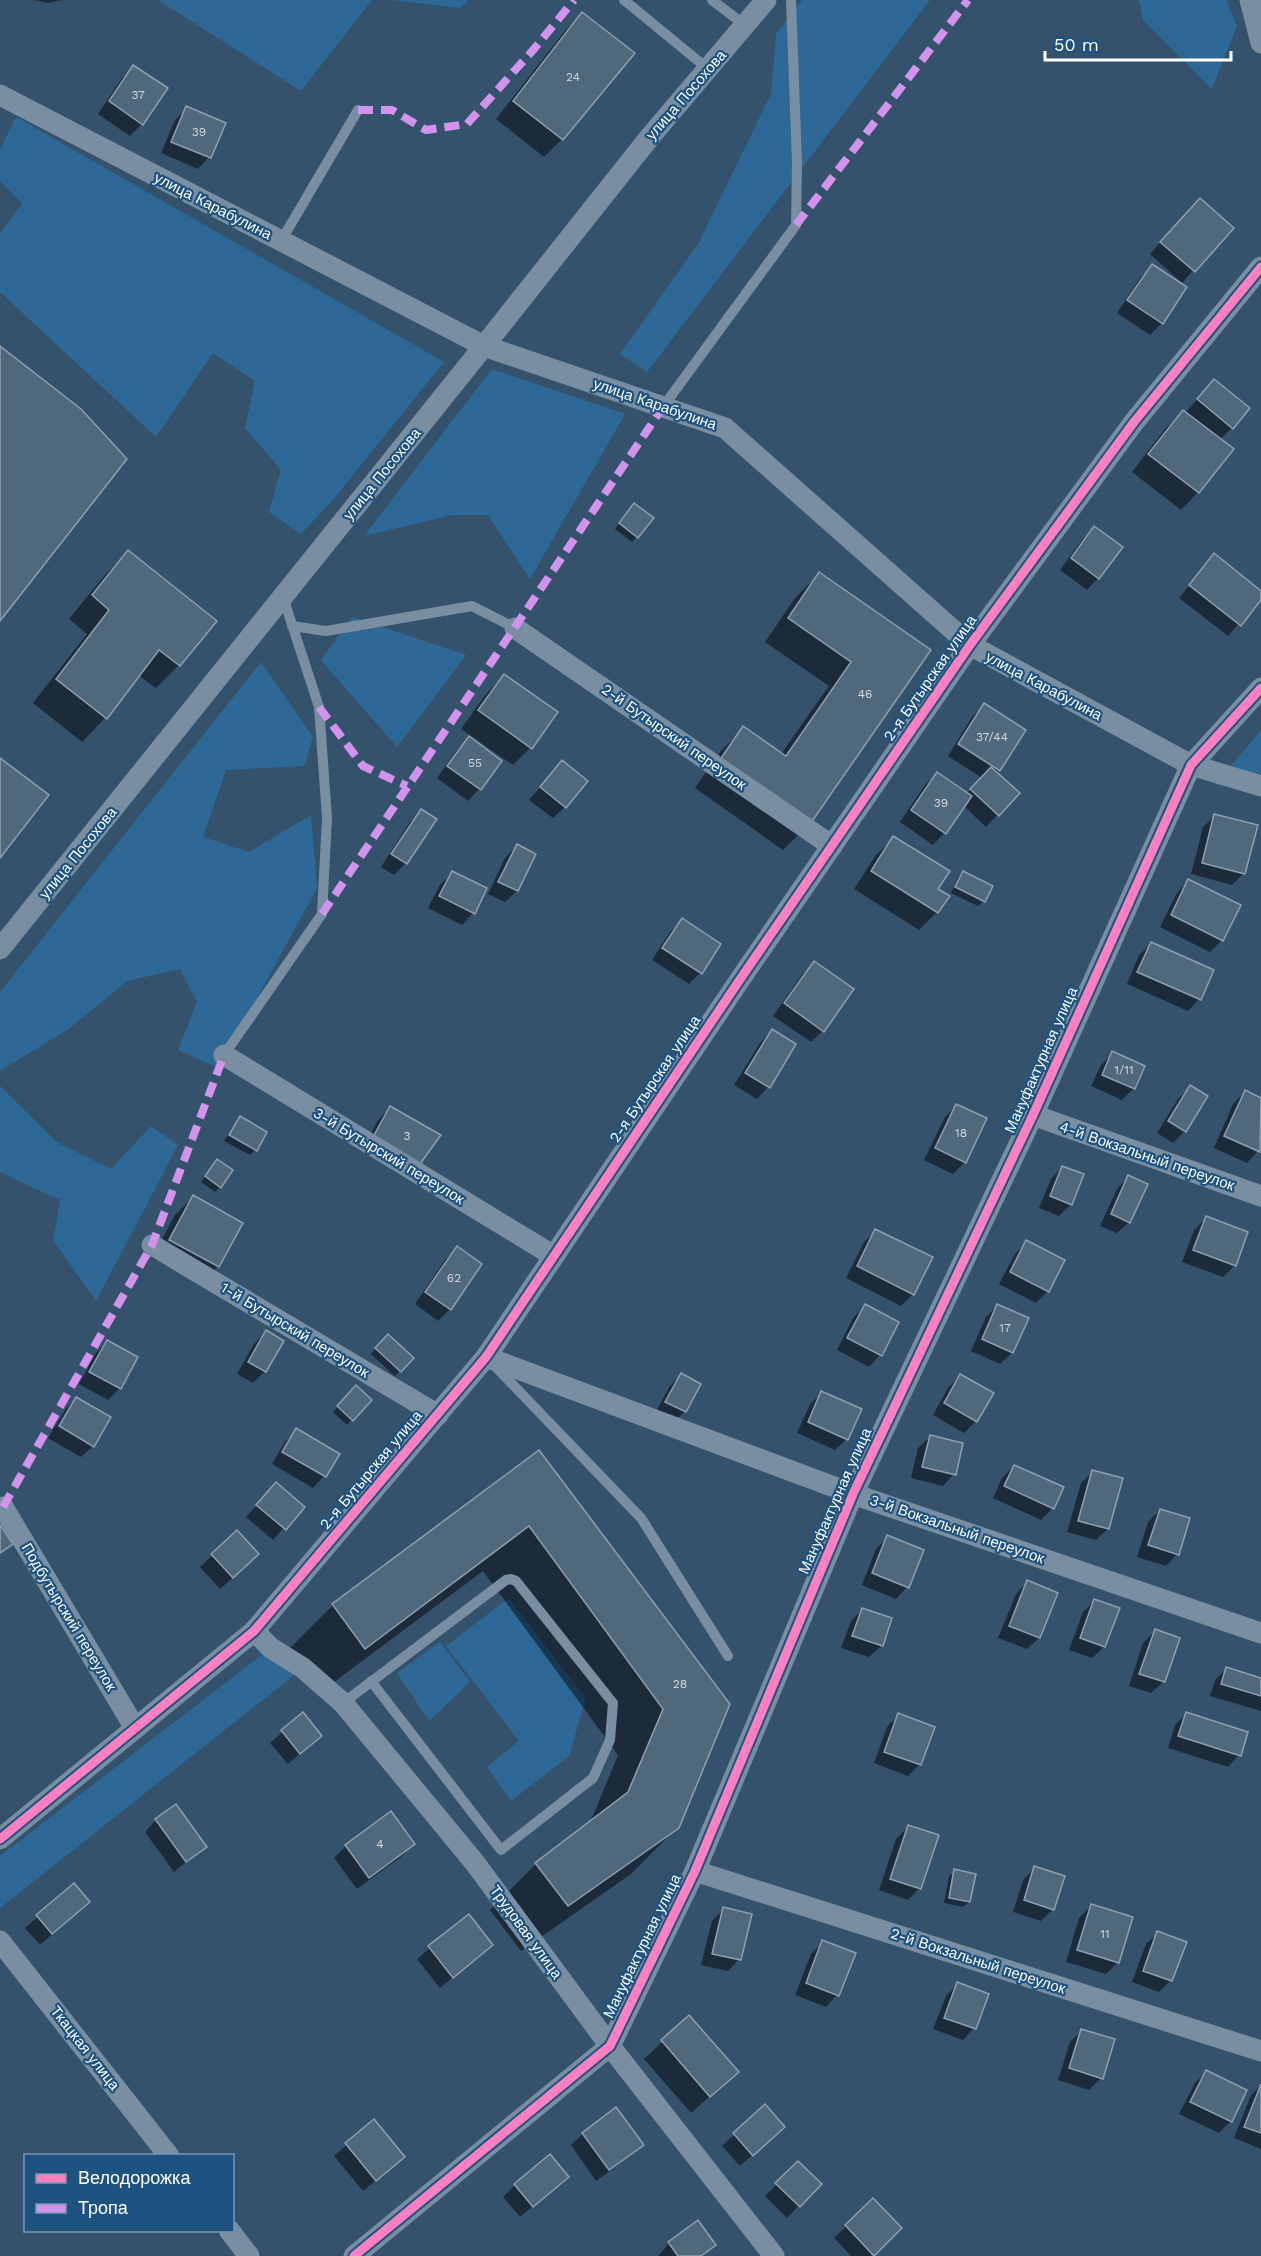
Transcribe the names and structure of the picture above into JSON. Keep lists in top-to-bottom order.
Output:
{
  "streets": {
    "street": [
      "улица Посохова",
      "улица Карабулина",
      "2-я Бутырская улица",
      "2-й Бутырский переулок",
      "Мануфактурная улица",
      "3-й Бутырский переулок",
      "4-й Вокзальный переулок",
      "1-й Бутырский переулок",
      "3-й Вокзальный переулок",
      "Подбутырский переулок",
      "Трудовая улица",
      "2-й Вокзальный переулок",
      "Ткацкая улица"
    ]
  },
  "crossings": [
    ["улица Посохова", "улица Карабулина"],
    ["улица Карабулина", "2-я Бутырская улица"],
    ["улица Карабулина", "Мануфактурная улица"],
    ["2-я Бутырская улица", "2-й Бутырский переулок"],
    ["2-я Бутырская улица", "3-й Бутырский переулок"],
    ["2-я Бутырская улица", "1-й Бутырский переулок"],
    ["2-я Бутырская улица", "3-й Вокзальный переулок"],
    ["2-я Бутырская улица", "Подбутырский переулок"],
    ["2-я Бутырская улица", "Трудовая улица"],
    ["Мануфактурная улица", "4-й Вокзальный переулок"],
    ["Мануфактурная улица", "3-й Вокзальный переулок"],
    ["Мануфактурная улица", "Трудовая улица"],
    ["Мануфактурная улица", "2-й Вокзальный переулок"]
  ],
  "house_numbers": [
    "24",
    "37",
    "39",
    "46",
    "37/44",
    "55",
    "39",
    "1/11",
    "18",
    "3",
    "62",
    "17",
    "28",
    "4",
    "11"
  ],
  "legend": ["Велодорожка", "Тропа"],
  "scale_bar": "50 m"
}
